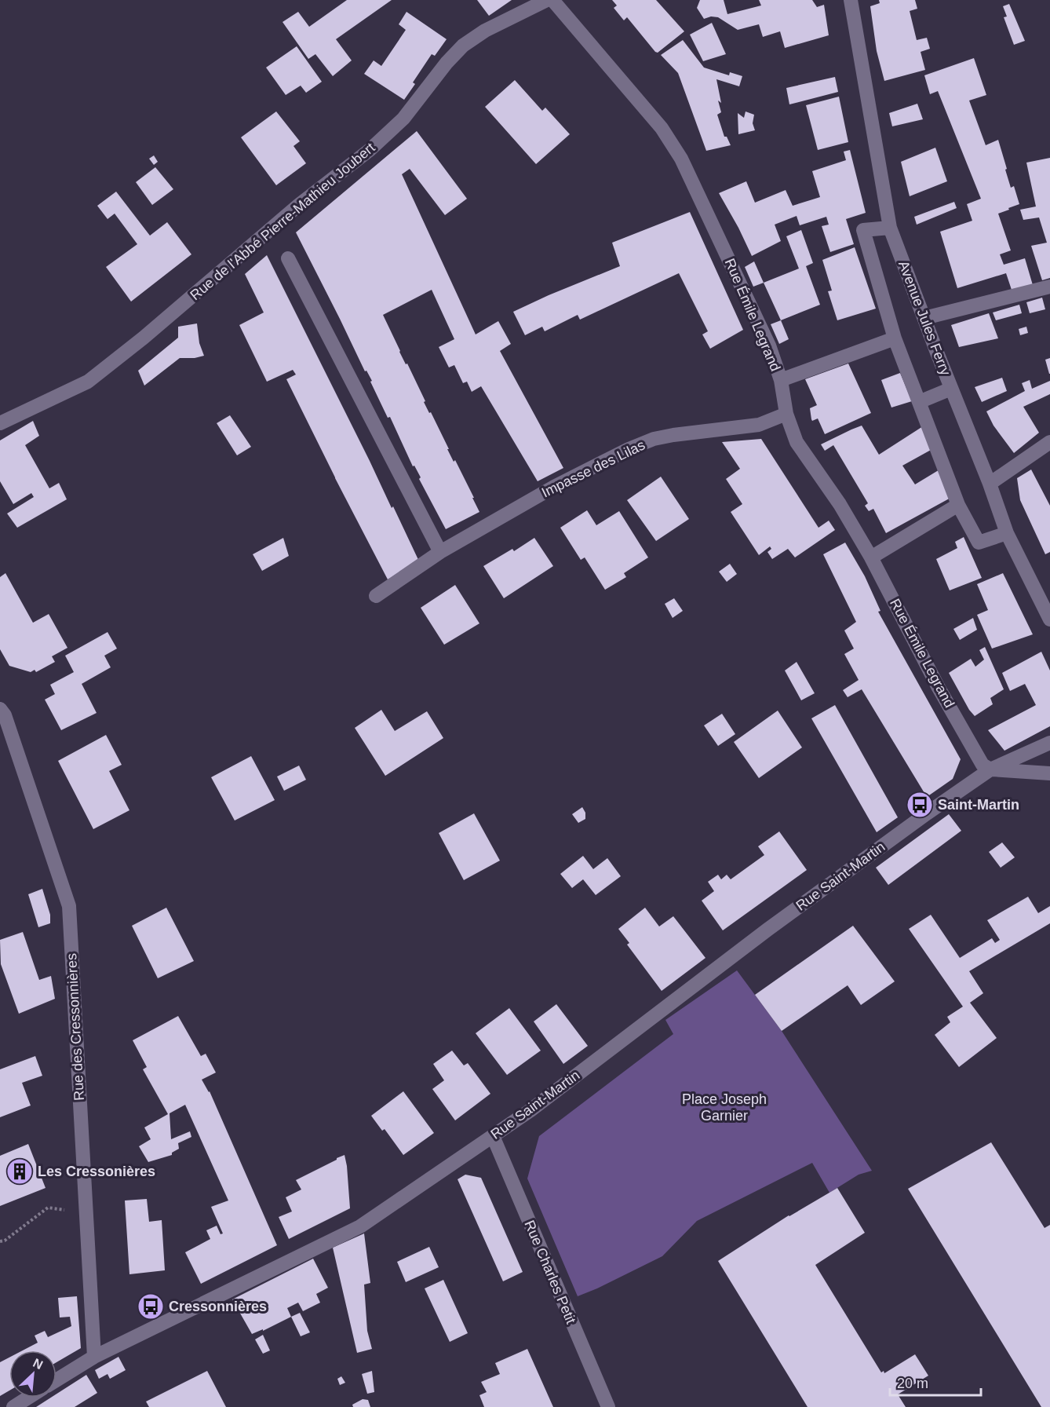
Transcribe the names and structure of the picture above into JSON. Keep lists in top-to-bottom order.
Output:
{
  "streets": {
    "street": [
      "Rue de l'Abbé Pierre-Mathieu Joubert",
      "Rue Émile Legrand",
      "Avenue Jules Ferry",
      "Impasse des Lilas",
      "Rue Saint-Martin",
      "Rue des Cressonnières",
      "Rue Charles Petit"
    ]
  },
  "crossings": [
    ["Rue Émile Legrand", "Impasse des Lilas"],
    ["Rue Émile Legrand", "Rue Saint-Martin"],
    ["Rue Saint-Martin", "Rue des Cressonnières"],
    ["Rue Saint-Martin", "Rue Charles Petit"]
  ],
  "parks": ["Place Joseph Garnier"],
  "places": {
    "bus stop": ["Saint-Martin", "Cressonnières"],
    "building": ["Les Cressonières"]
  },
  "scale_bar": "20 m",
  "north": "top right"
}
